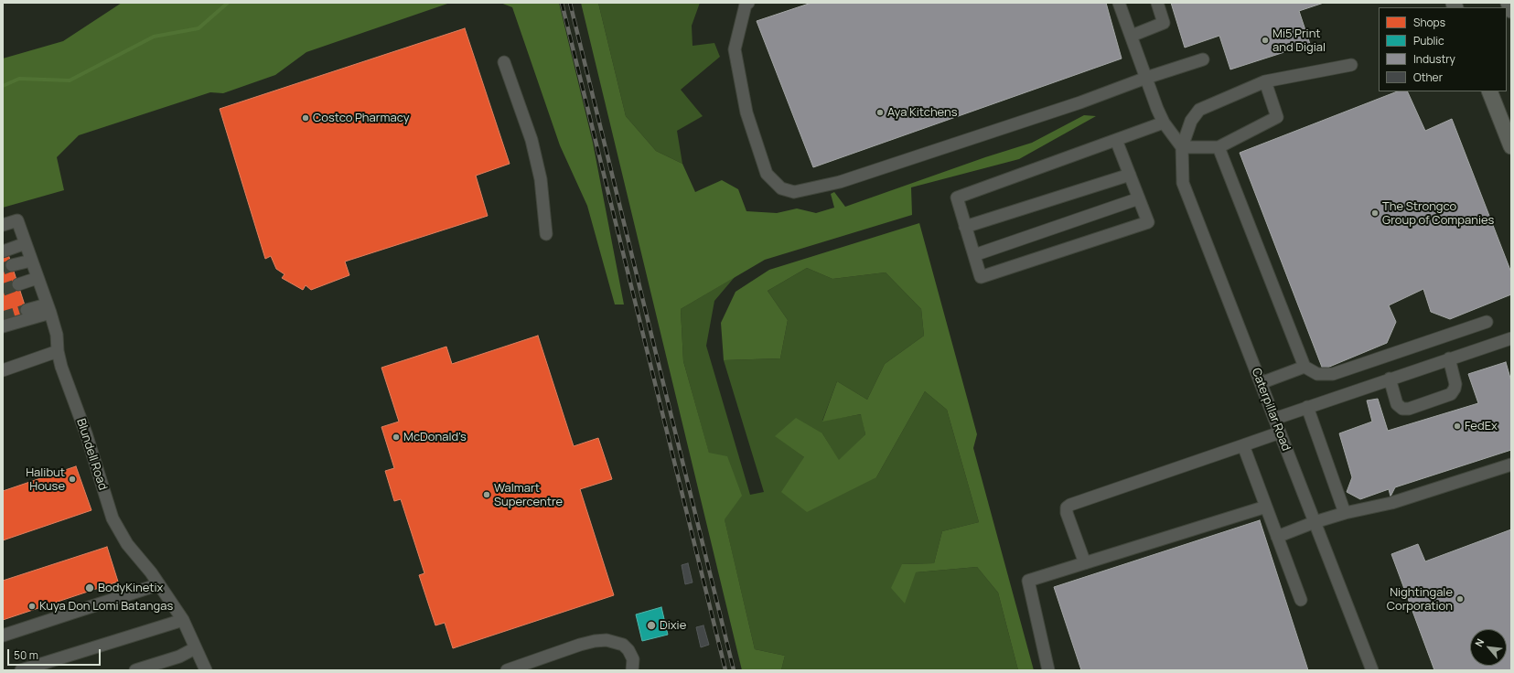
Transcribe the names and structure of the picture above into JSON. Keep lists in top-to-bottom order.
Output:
{
  "streets": {
    "street": ["Caterpillar Road", "Blundell Road"]
  },
  "places": [
    "Mi5 Print and Digial",
    "Aya Kitchens",
    "Costco Pharmacy",
    "The Strongco Group of Companies",
    "FedEx",
    "McDonald's",
    "Halibut House",
    "Walmart Supercentre",
    "BodyKinetix",
    "Nightingale Corporation",
    "Kuya Don Lomi Batangas",
    "Dixie"
  ],
  "legend": [
    "Shops",
    "Public",
    "Industry",
    "Other"
  ],
  "scale_bar": "50 m",
  "north": "top left"
}
